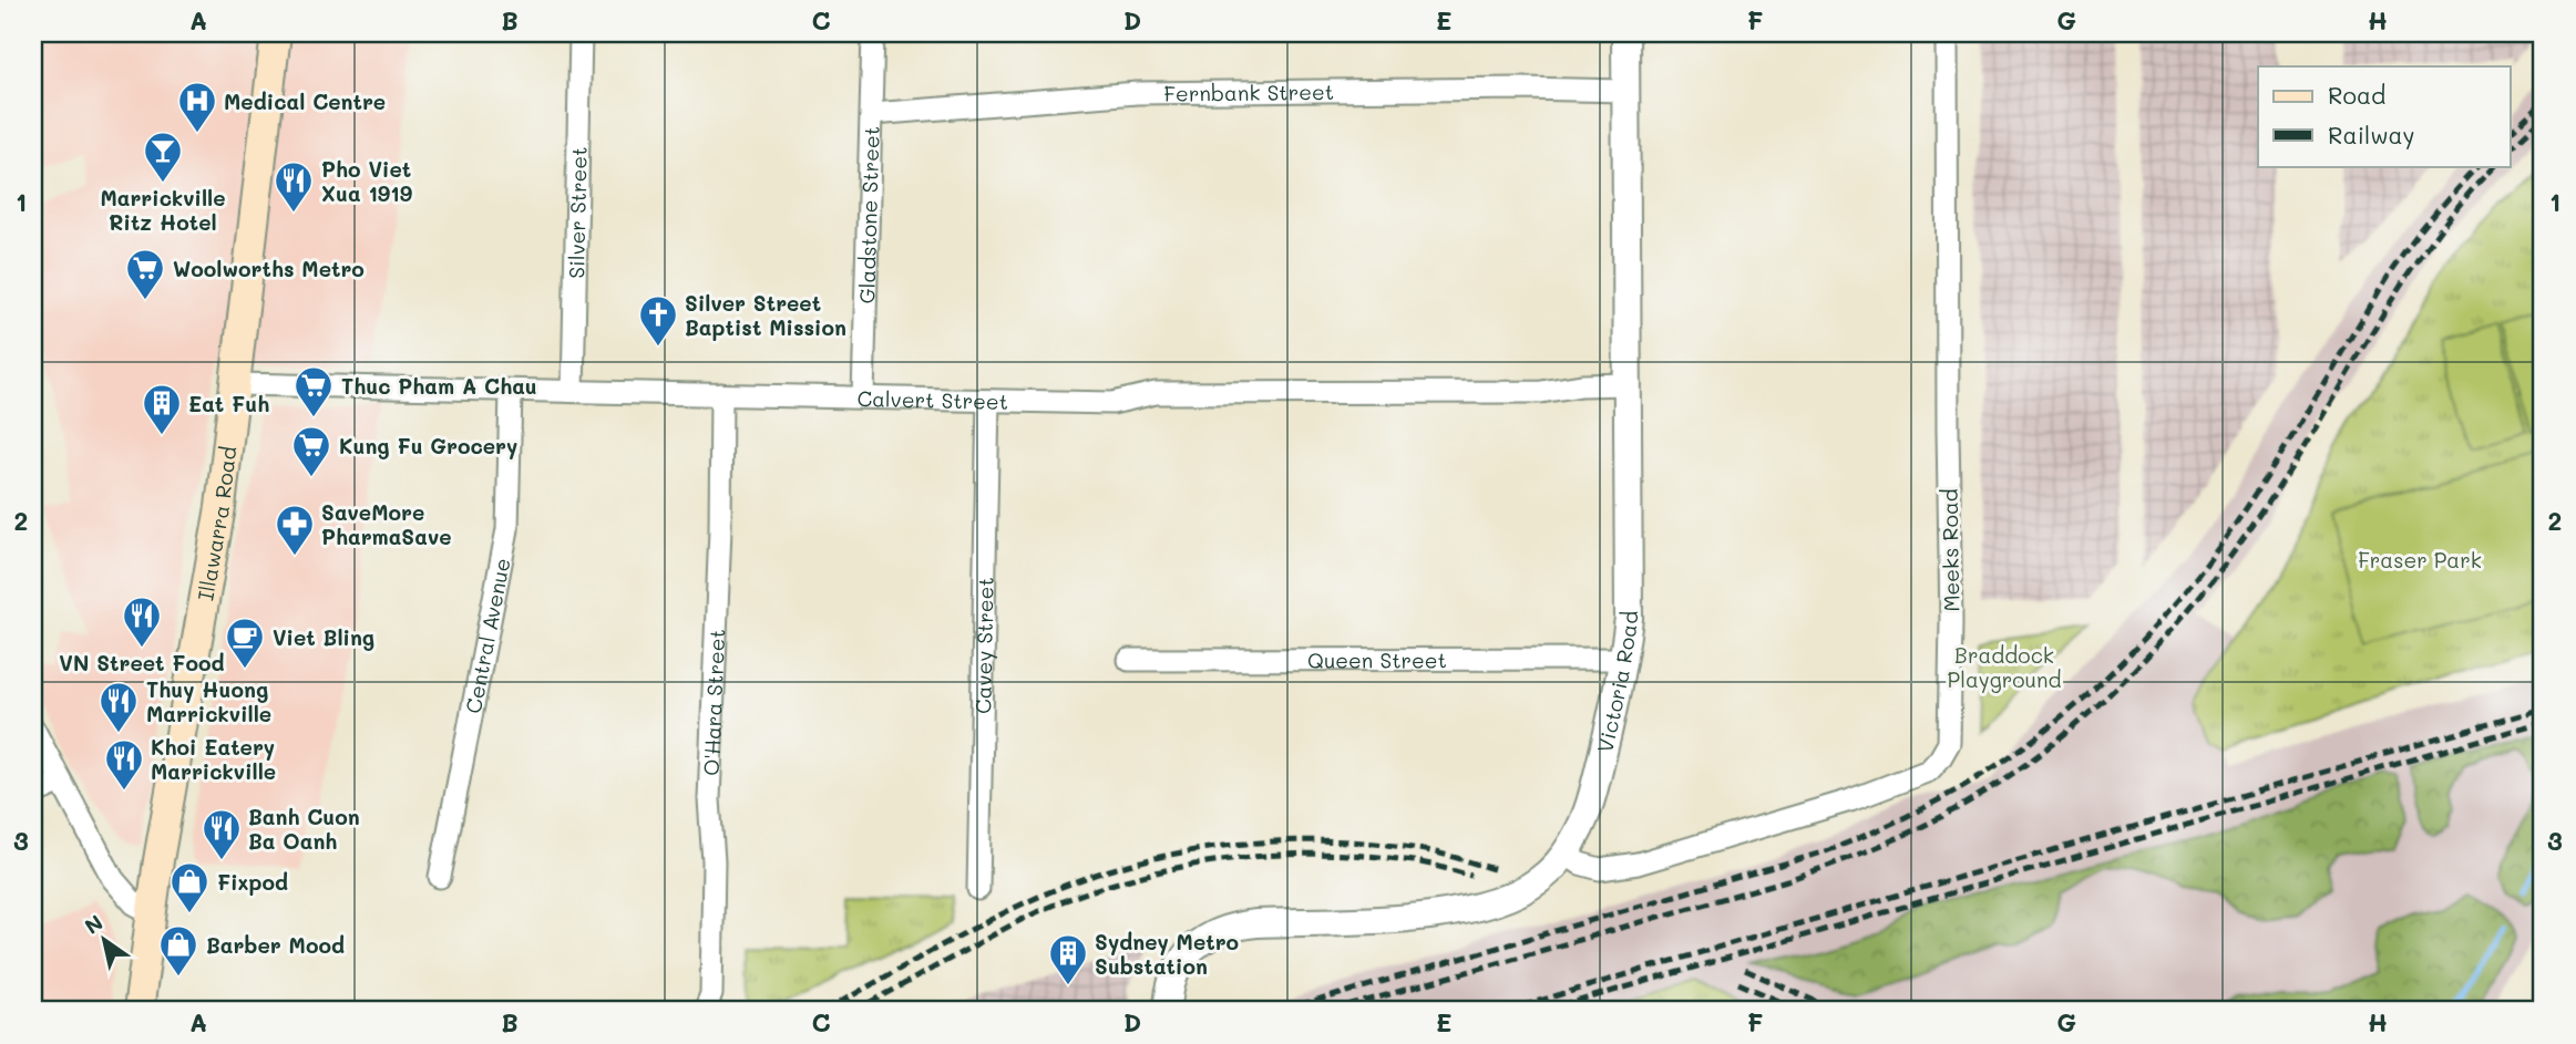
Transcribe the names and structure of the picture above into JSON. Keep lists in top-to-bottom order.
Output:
{
  "streets": {
    "main road": ["Illawarra Road"],
    "street": [
      "Fernbank Street",
      "Silver Street",
      "Gladstone Street",
      "Calvert Street",
      "Meeks Road",
      "Central Avenue",
      "Cavey Street",
      "Queen Street",
      "Victoria Road",
      "O'Hara Street"
    ]
  },
  "crossings": [
    ["Fernbank Street", "Gladstone Street"],
    ["Fernbank Street", "Victoria Road"],
    ["Silver Street", "Calvert Street"],
    ["Gladstone Street", "Calvert Street"],
    ["Calvert Street", "Illawarra Road"],
    ["Calvert Street", "Central Avenue"],
    ["Calvert Street", "Cavey Street"],
    ["Calvert Street", "Victoria Road"],
    ["Calvert Street", "O'Hara Street"],
    ["Meeks Road", "Victoria Road"],
    ["Queen Street", "Victoria Road"]
  ],
  "parks": ["Fraser Park", "Braddock Playground"],
  "places": {
    "hospital": ["Medical Centre"],
    "bar": ["Marrickville Ritz Hotel"],
    "restaurant": [
      "Pho Viet Xua 1919",
      "VN Street Food",
      "Thuy Huong Marrickville",
      "Khoi Eatery Marrickville",
      "Banh Cuon Ba Oanh"
    ],
    "supermarket": ["Woolworths Metro", "Thuc Pham A Chau", "Kung Fu Grocery"],
    "church": ["Silver Street Baptist Mission"],
    "building": ["Eat Fuh", "Sydney Metro Substation"],
    "pharmacy": ["SaveMore PharmaSave"],
    "cafe": ["Viet Bling"],
    "shop": ["Fixpod", "Barber Mood"]
  },
  "legend": ["Road", "Railway"],
  "north": "top left",
  "grid": {
    "columns": [
      "A",
      "B",
      "C",
      "D",
      "E",
      "F",
      "G",
      "H"
    ],
    "rows": ["1", "2", "3"]
  }
}
